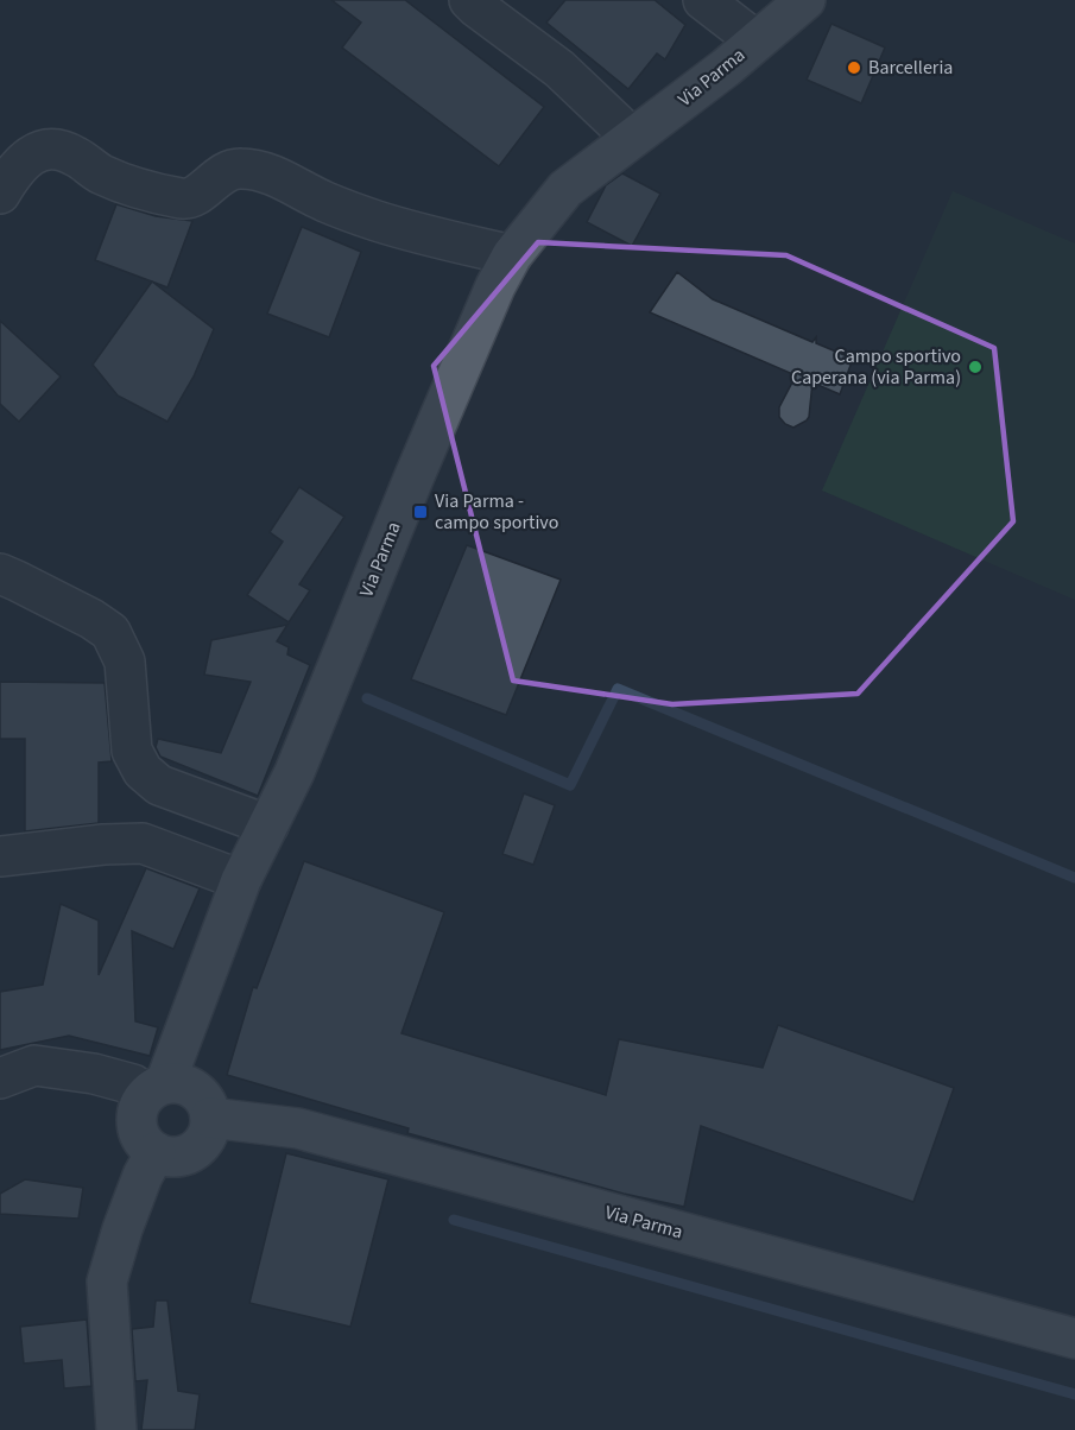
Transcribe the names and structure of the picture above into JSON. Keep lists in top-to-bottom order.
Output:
{
  "streets": {
    "main road": ["Via Parma"]
  },
  "places": {
    "other": ["Barcelleria", "Campo sportivo Caperana (via Parma)"],
    "transit": ["Via Parma - campo sportivo"]
  }
}
